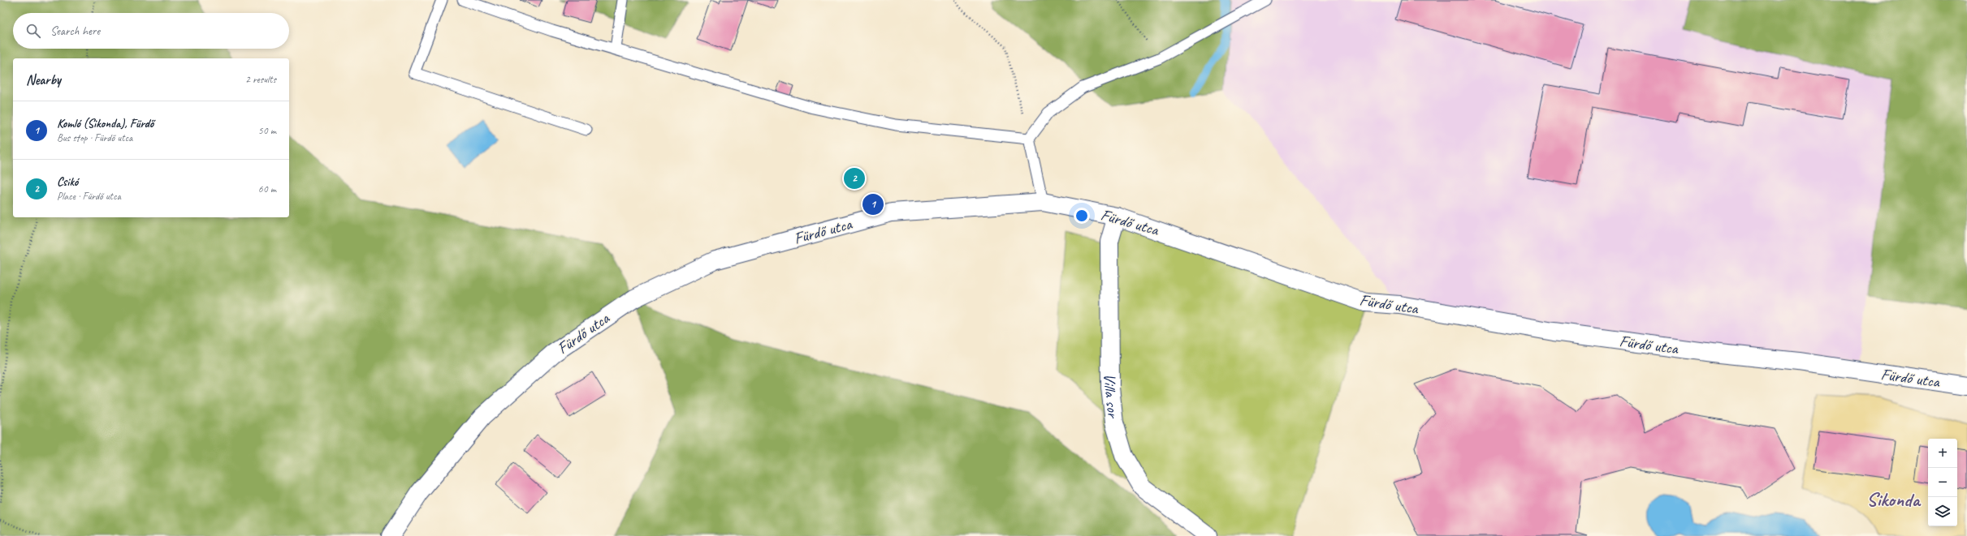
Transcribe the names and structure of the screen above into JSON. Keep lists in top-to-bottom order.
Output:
{
  "streets": {
    "street": ["Fürdő utca", "Villa sor"]
  },
  "crossings": [
    ["Fürdő utca", "Villa sor"]
  ],
  "districts": ["Sikonda"],
  "page": {
    "search": "Search here",
    "heading": ["Nearby", "2 results"],
    "list": [
      {
        "mark": "1",
        "name": "Komló (Sikonda), Fürdő",
        "note": "Bus stop · Fürdő utca",
        "value": "50 m"
      },
      {
        "mark": "2",
        "name": "Csikó",
        "note": "Place · Fürdő utca",
        "value": "60 m"
      }
    ],
    "pins": ["2", "1"],
    "map_buttons": ["+", "−"]
  }
}
